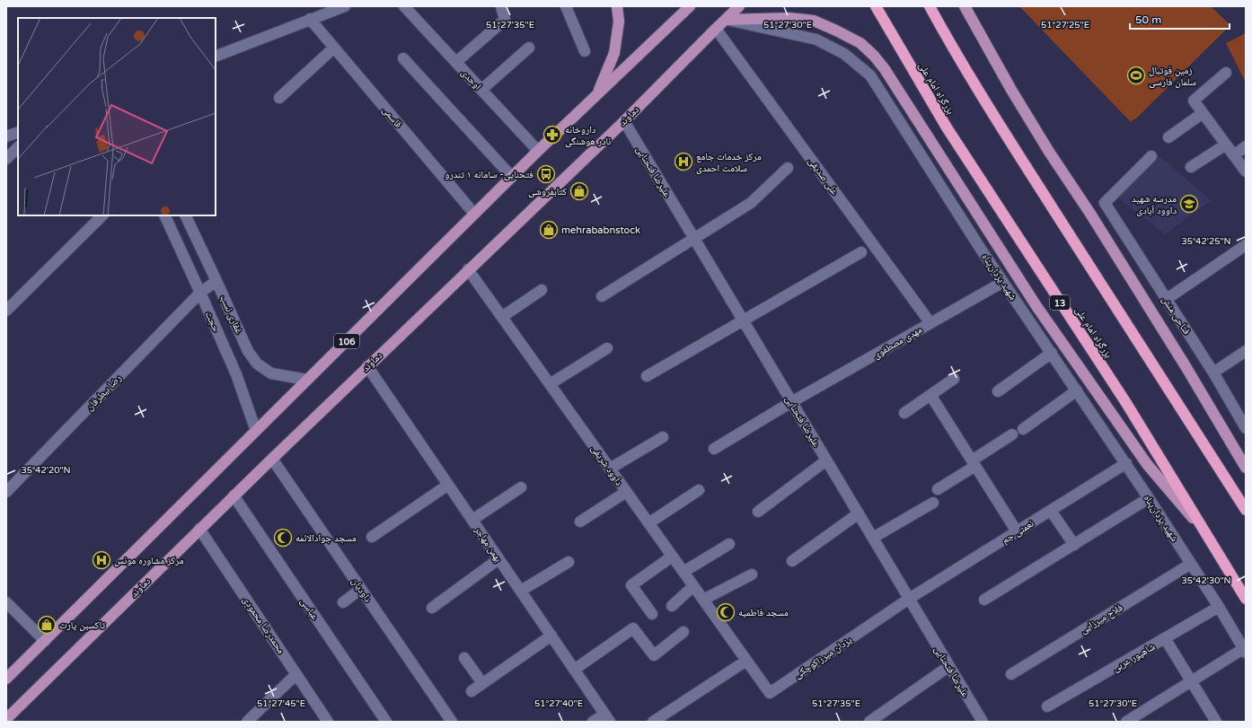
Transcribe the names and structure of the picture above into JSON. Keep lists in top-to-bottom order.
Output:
{
  "streets": {
    "highway": ["بزرگراه امام علی", "13"],
    "main road": ["دماوند", "106"],
    "street": [
      "اوحدی",
      "قاسمی",
      "علیرضا فتحنایی",
      "علی صدیقی",
      "شهید یزدان‌پناه",
      "غفاری نسب",
      "فتاحی منش",
      "حجت",
      "مهدی مصطفوی",
      "رضا بیطرفان",
      "داوود شریفی",
      "نعمتی جم",
      "بهمن مهاجر",
      "داودیان",
      "عباسی",
      "فلاح میرزایی",
      "محمدرضا محمودی",
      "یزدان میرزاکوچکی",
      "شاهپور عربی"
    ]
  },
  "crossings": [
    ["اوحدی", "106"],
    ["دماوند", "علیرضا فتحنایی"],
    ["دماوند", "علی صدیقی"],
    ["دماوند", "شهید یزدان‌پناه"],
    ["دماوند", "داوود شریفی"],
    ["دماوند", "بهمن مهاجر"],
    ["دماوند", "داودیان"],
    ["دماوند", "عباسی"],
    ["دماوند", "محمدرضا محمودی"],
    ["قاسمی", "106"],
    ["علیرضا فتحنایی", "مهدی مصطفوی"],
    ["علیرضا فتحنایی", "نعمتی جم"],
    ["علیرضا فتحنایی", "یزدان میرزاکوچکی"],
    ["علی صدیقی", "مهدی مصطفوی"],
    ["شهید یزدان‌پناه", "مهدی مصطفوی"],
    ["شهید یزدان‌پناه", "نعمتی جم"],
    ["شهید یزدان‌پناه", "فلاح میرزایی"],
    ["شهید یزدان‌پناه", "شاهپور عربی"],
    ["غفاری نسب", "106"],
    ["غفاری نسب", "رضا بیطرفان"],
    ["حجت", "106"],
    ["حجت", "رضا بیطرفان"],
    ["داوود شریفی", "یزدان میرزاکوچکی"],
    ["نعمتی جم", "یزدان میرزاکوچکی"]
  ],
  "places": {
    "sports": ["زمین فوتبال سلمان فارسی"],
    "pharmacy": ["داروخانه نادر هوشنگی"],
    "hospital": ["مرکز خدمات جامع سلامت احمدی", "مرکز مشاوره مونس"],
    "bus stop": ["فتحنایی- سامانه ۱ تندرو"],
    "shop": ["کتابفروشی", "mehrababnstock", "تاکسین پارت"],
    "school or university": ["مدرسه شهید داوود آبادی"],
    "mosque": ["مسجد جوادالائمه", "مسجد فاطمیه"]
  },
  "scale_bar": "50 m",
  "coordinates": [
    "51°27'35\"E",
    "51°27'30\"E",
    "51°27'25\"E",
    "35°42'25\"N",
    "35°42'20\"N",
    "35°42'30\"N",
    "51°27'45\"E",
    "51°27'40\"E"
  ]
}
